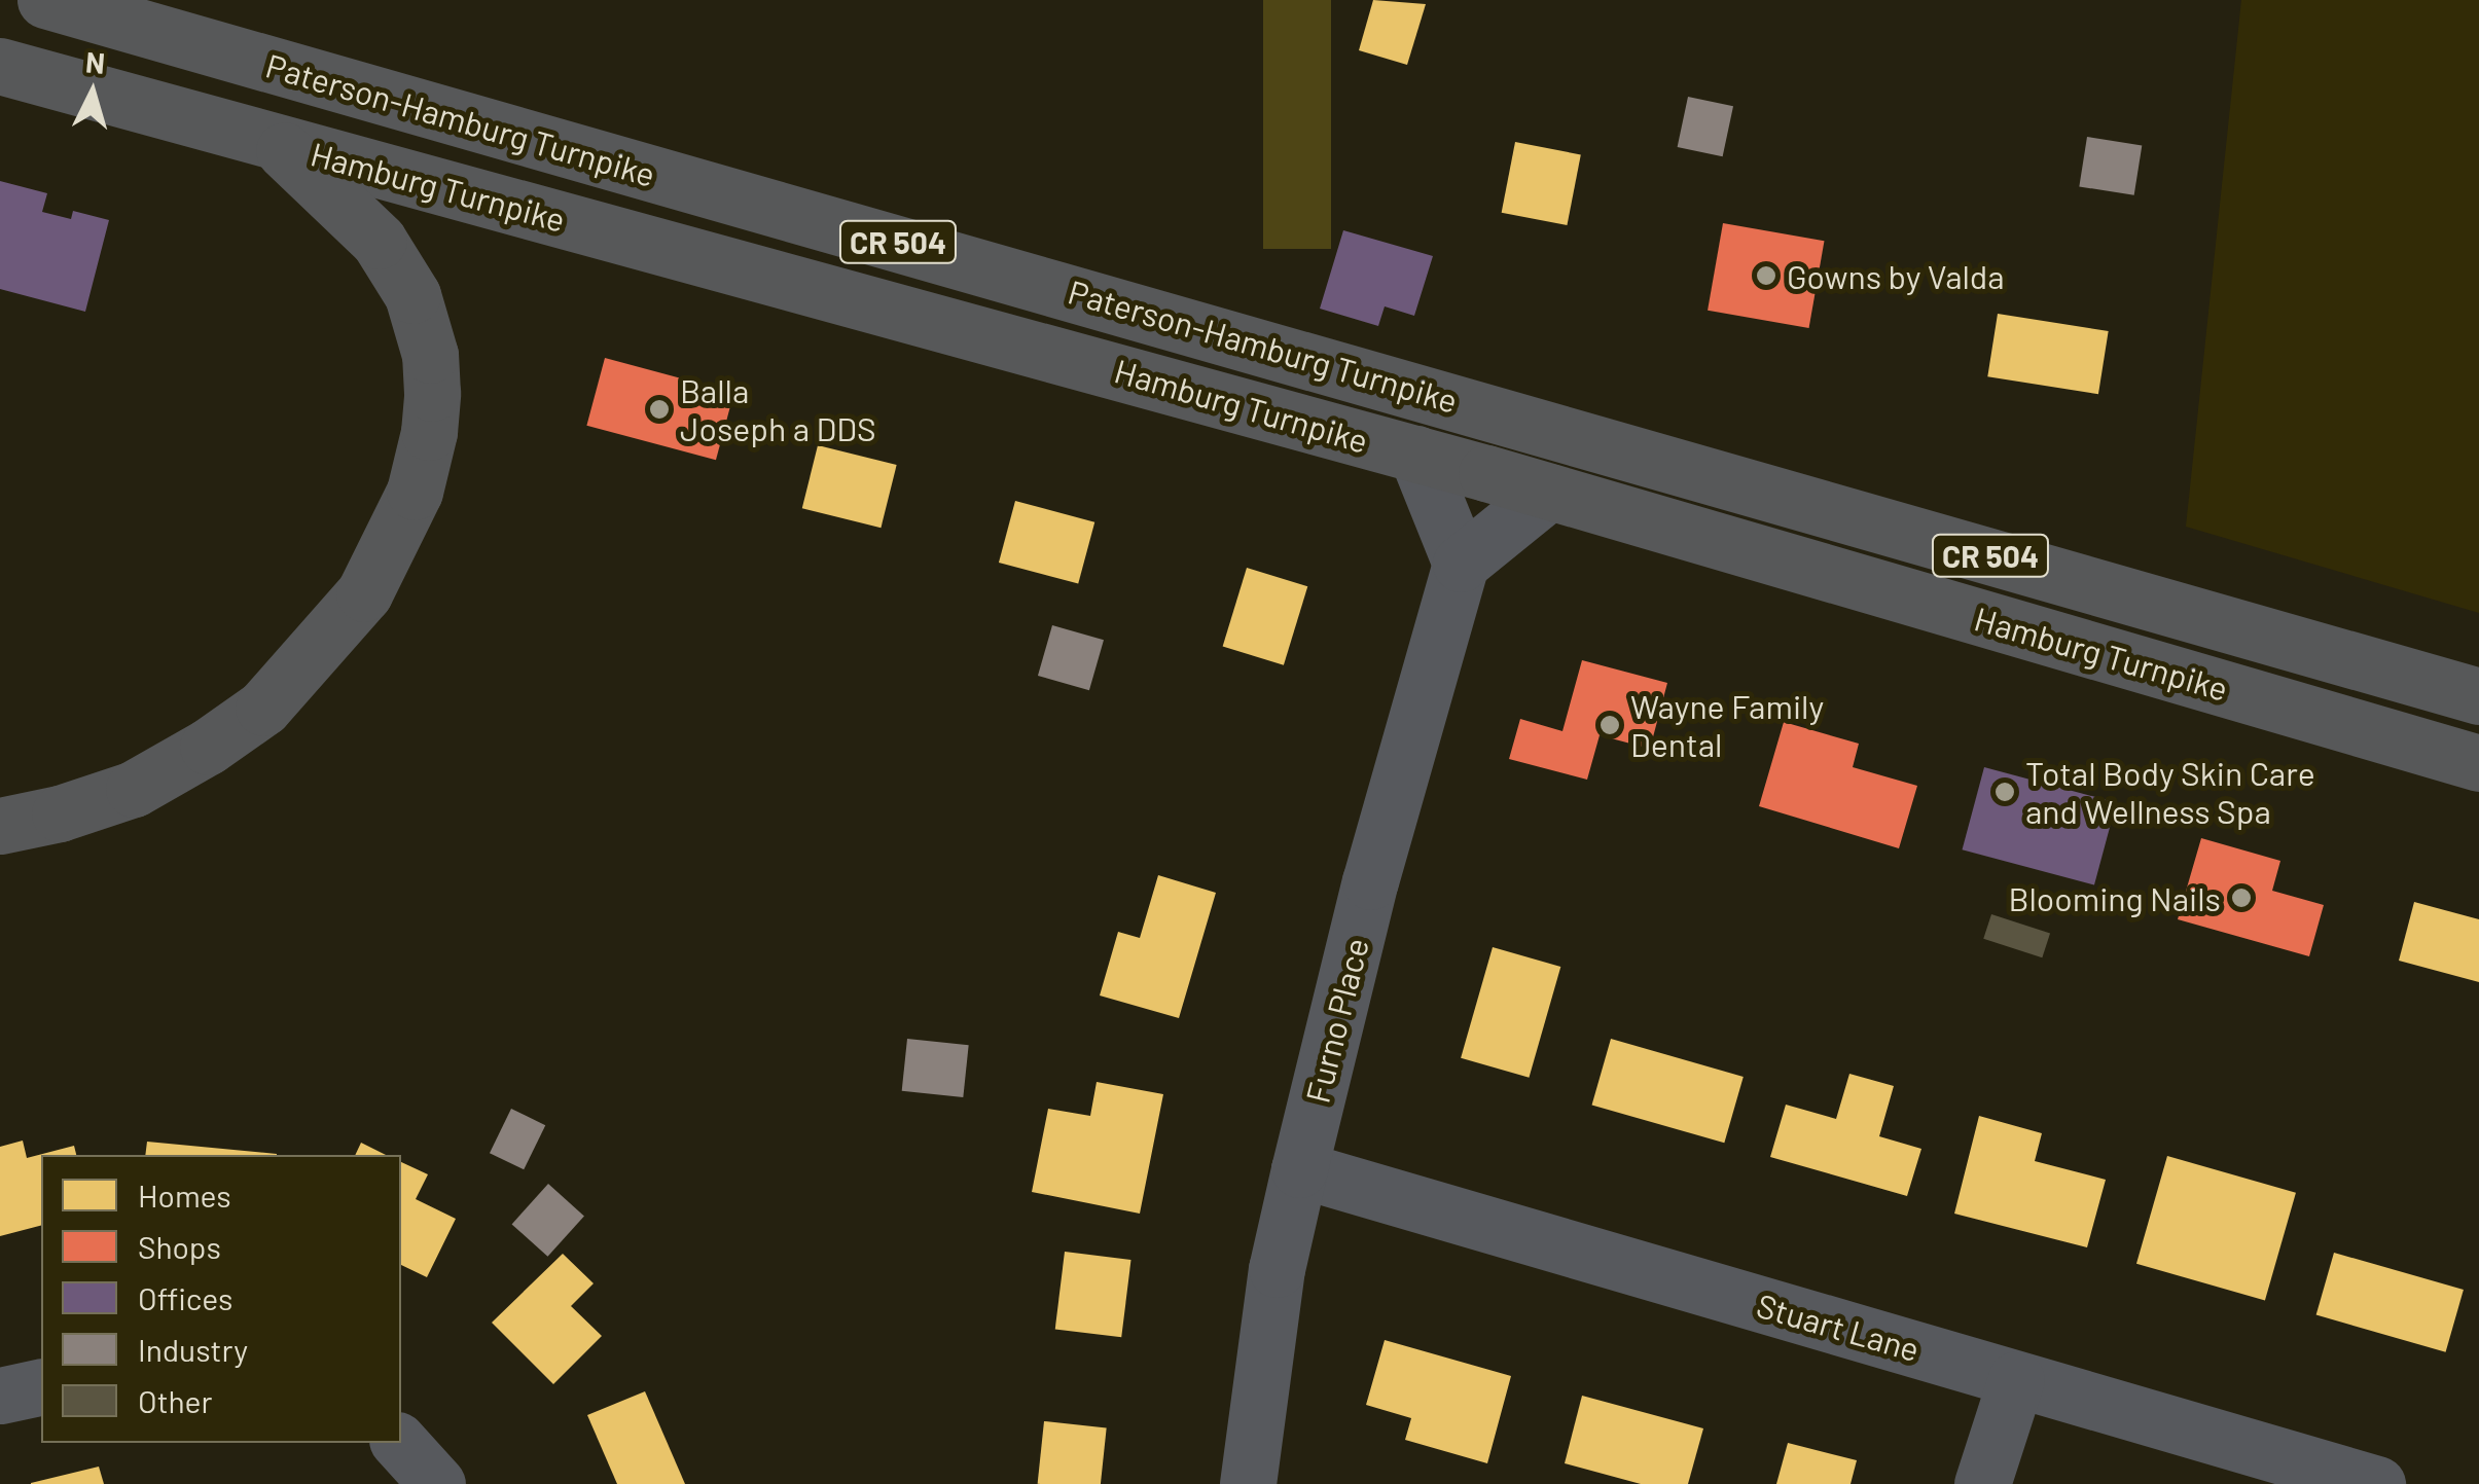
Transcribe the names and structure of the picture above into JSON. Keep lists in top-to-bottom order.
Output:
{
  "streets": {
    "main road": ["Paterson-Hamburg Turnpike", "Hamburg Turnpike", "CR 504"],
    "street": ["Furno Place", "Stuart Lane"]
  },
  "crossings": [
    ["Furno Place", "Stuart Lane"]
  ],
  "places": [
    "Gowns by Valda",
    "Balla Joseph a DDS",
    "Wayne Family Dental",
    "Total Body Skin Care and Wellness Spa",
    "Blooming Nails"
  ],
  "legend": [
    "Homes",
    "Shops",
    "Offices",
    "Industry",
    "Other"
  ],
  "north": "top"
}
